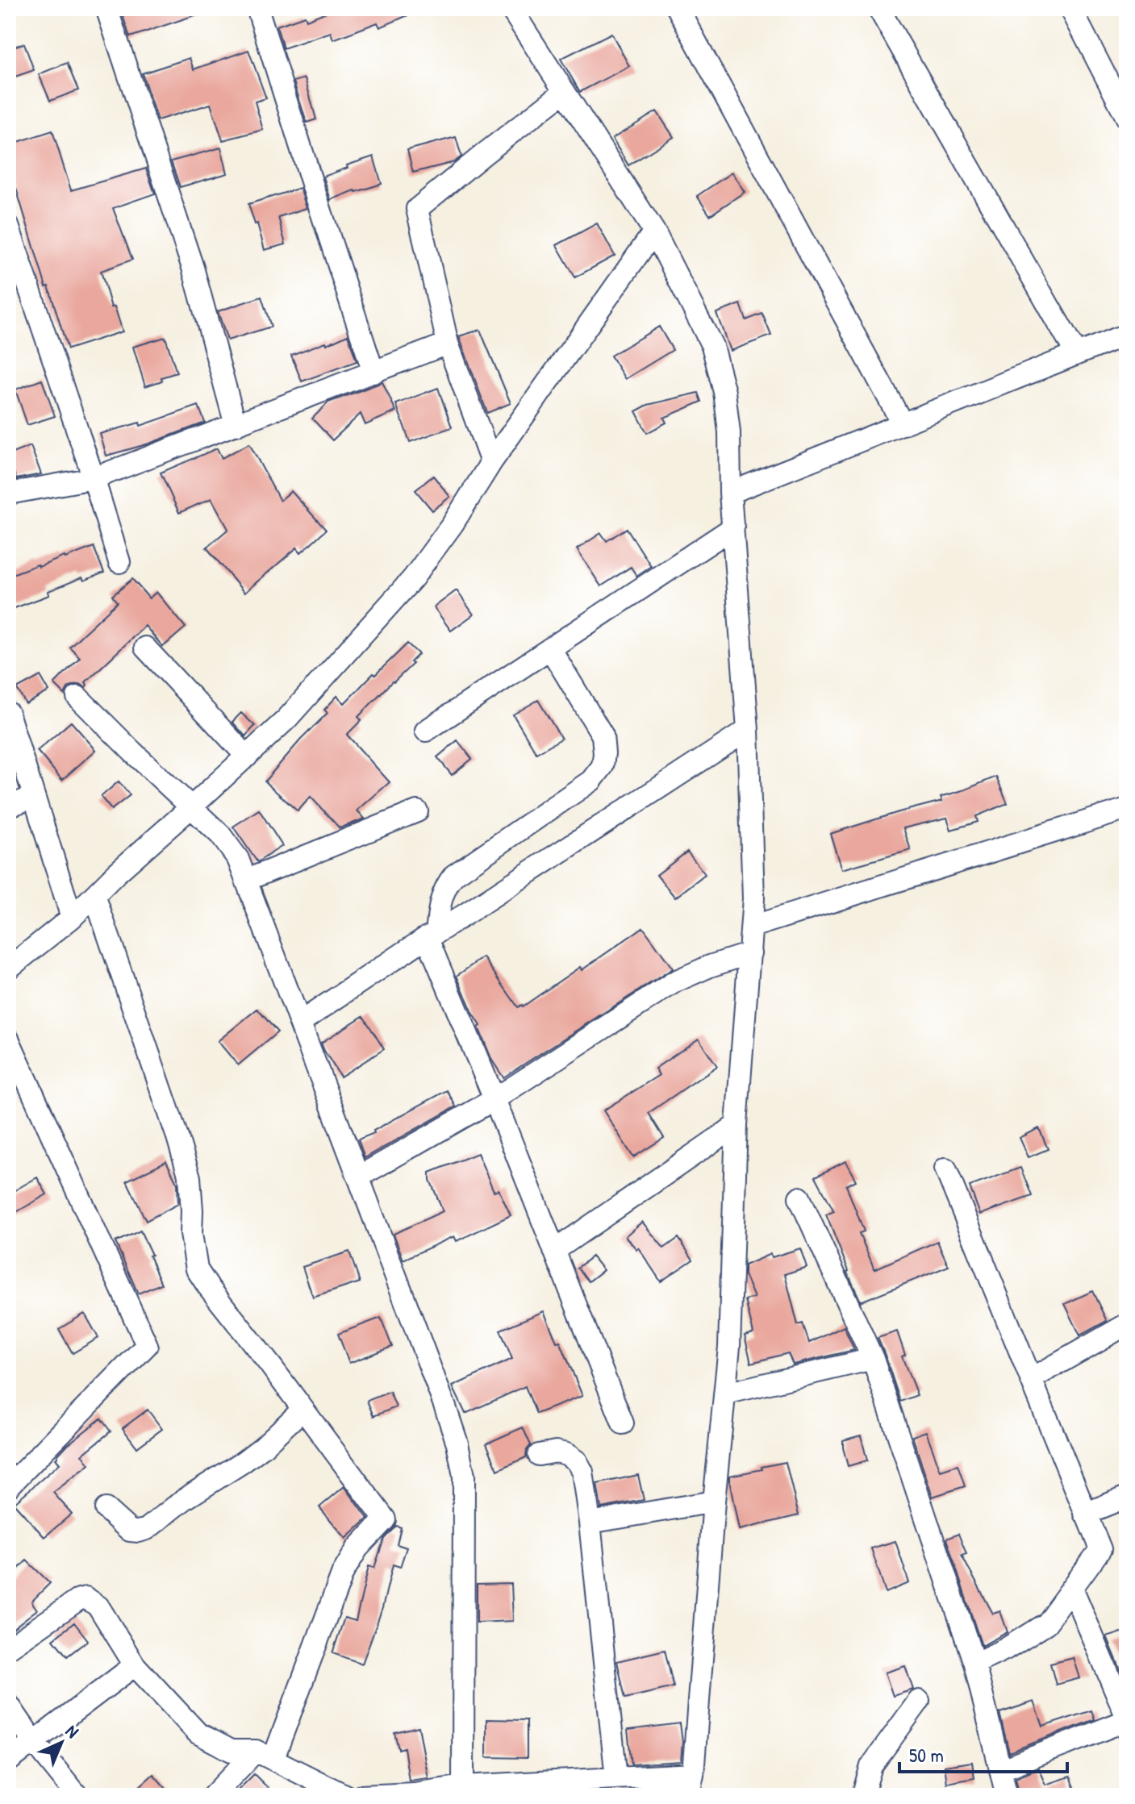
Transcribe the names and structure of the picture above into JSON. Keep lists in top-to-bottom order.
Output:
{
  "scale_bar": "50 m",
  "north": "top right"
}
